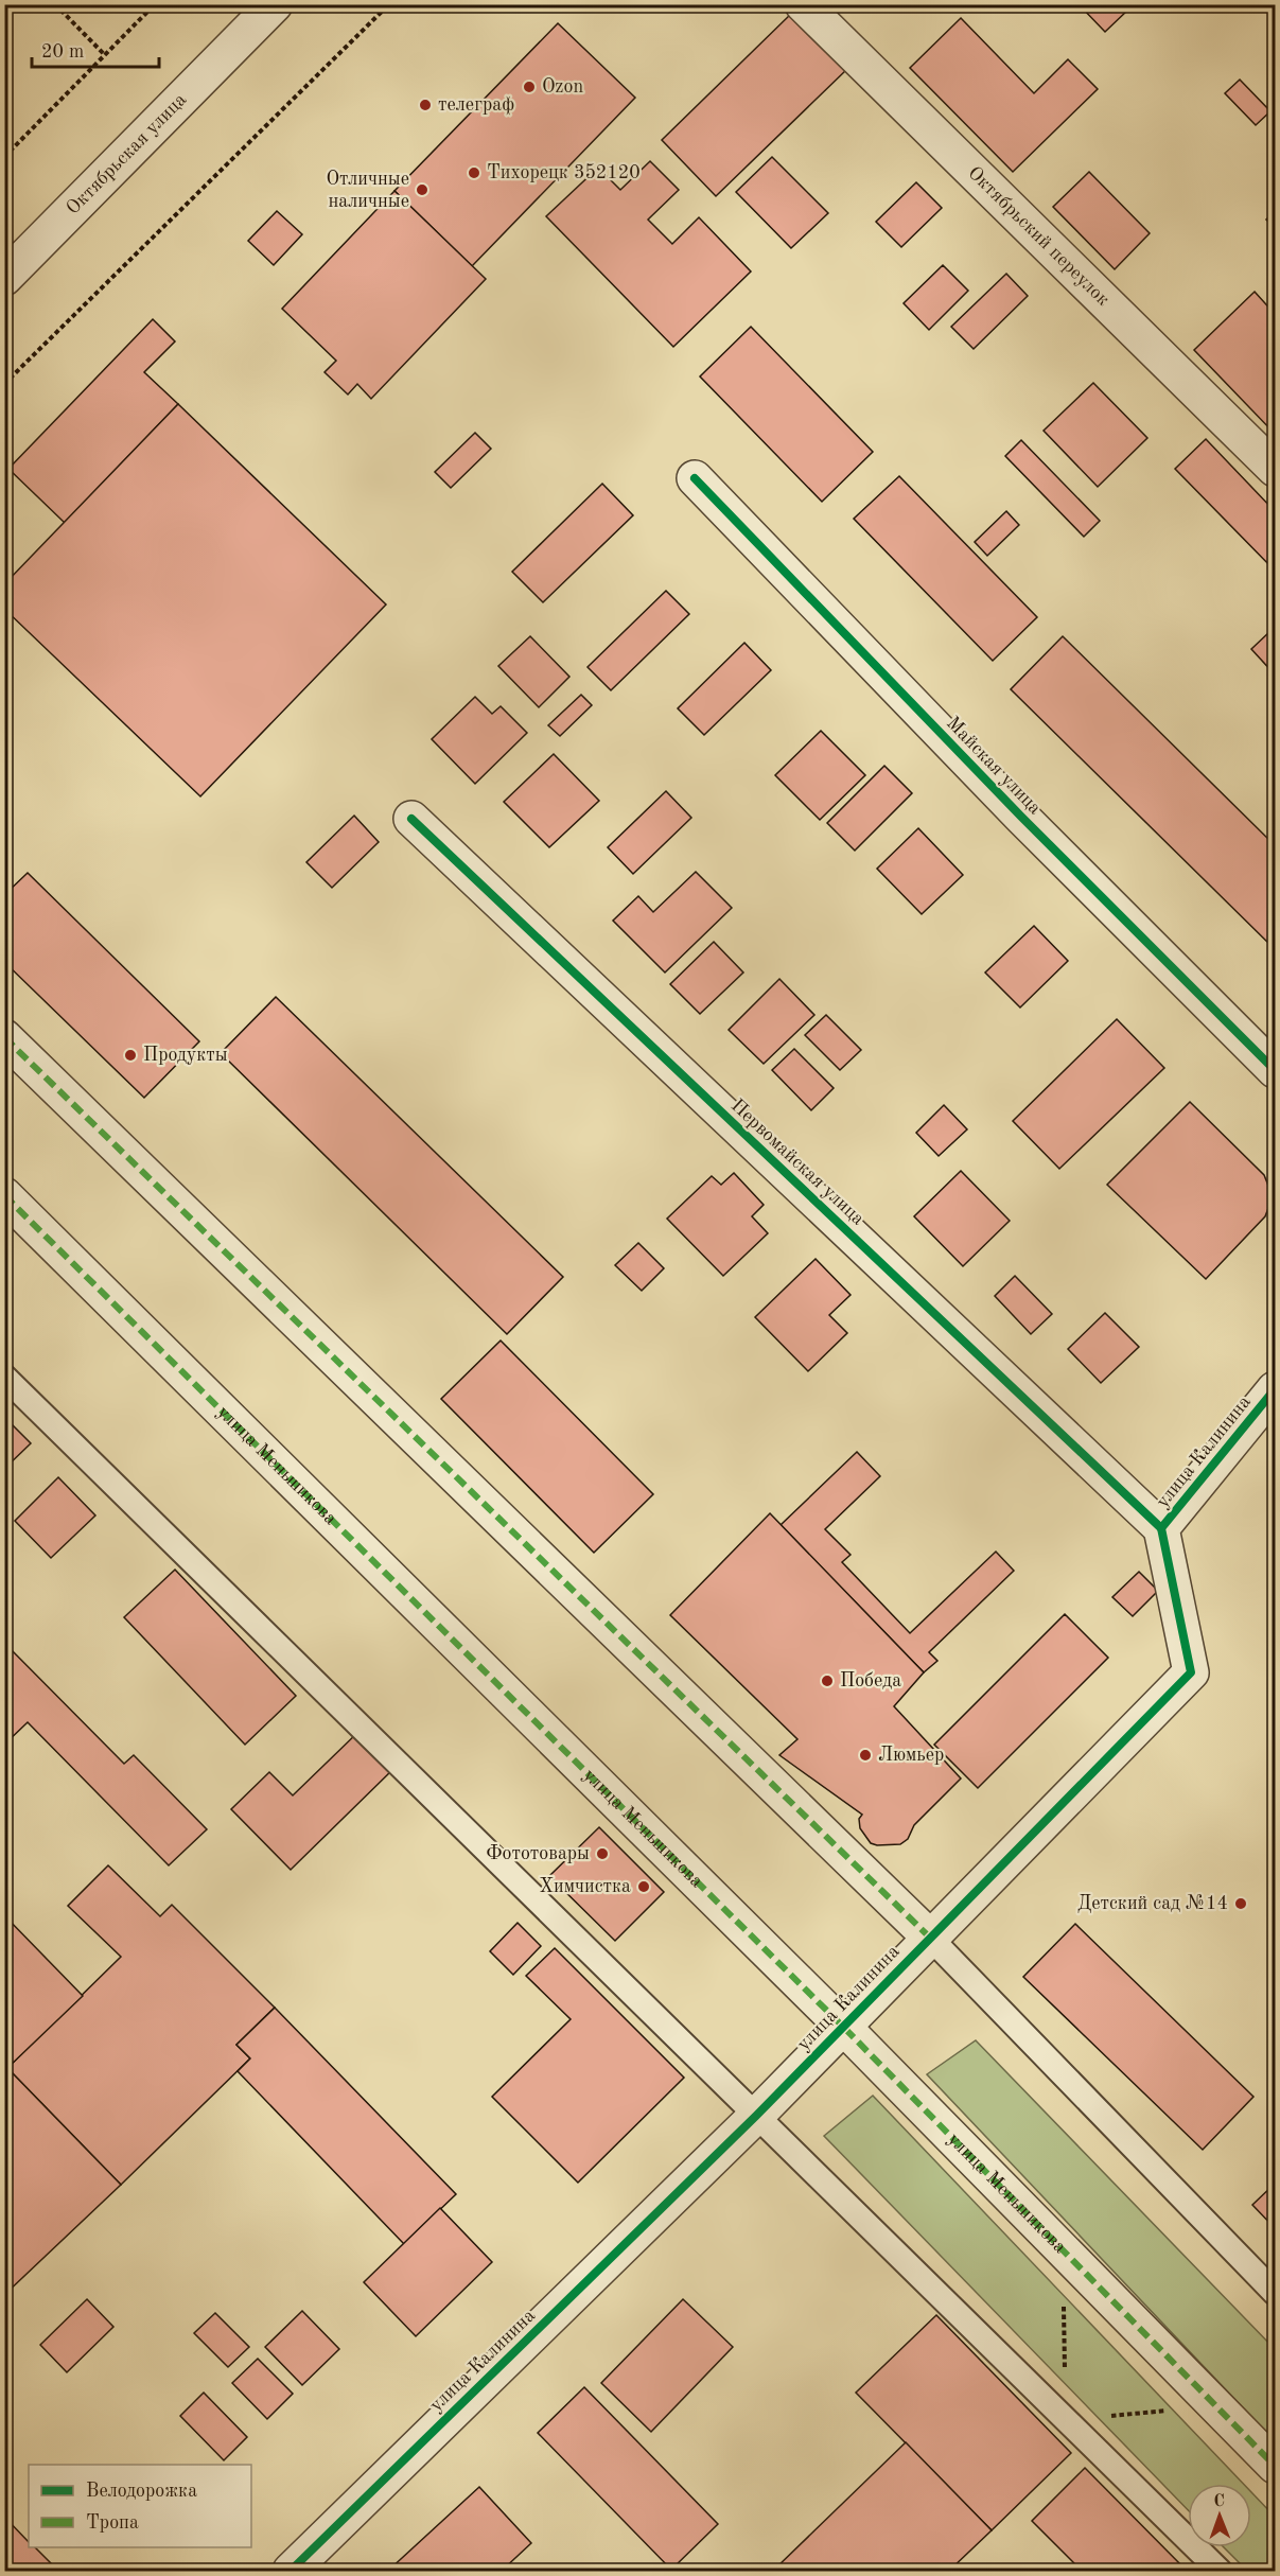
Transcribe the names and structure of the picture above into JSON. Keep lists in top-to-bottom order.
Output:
{
  "streets": {
    "street": [
      "Октябрьская улица",
      "Октябрьский переулок",
      "Майская улица",
      "Первомайская улица",
      "улица Калинина",
      "улица Меньшикова"
    ]
  },
  "crossings": [
    ["Первомайская улица", "улица Калинина"],
    ["улица Калинина", "улица Меньшикова"]
  ],
  "places": [
    "Ozon",
    "телеграф",
    "Тихорецк 352120",
    "Отличные наличные",
    "Продукты",
    "Победа",
    "Люмьер",
    "Фототовары",
    "Химчистка",
    "Детский сад №14"
  ],
  "legend": ["Велодорожка", "Тропа"],
  "scale_bar": "20 m",
  "north": "top"
}
